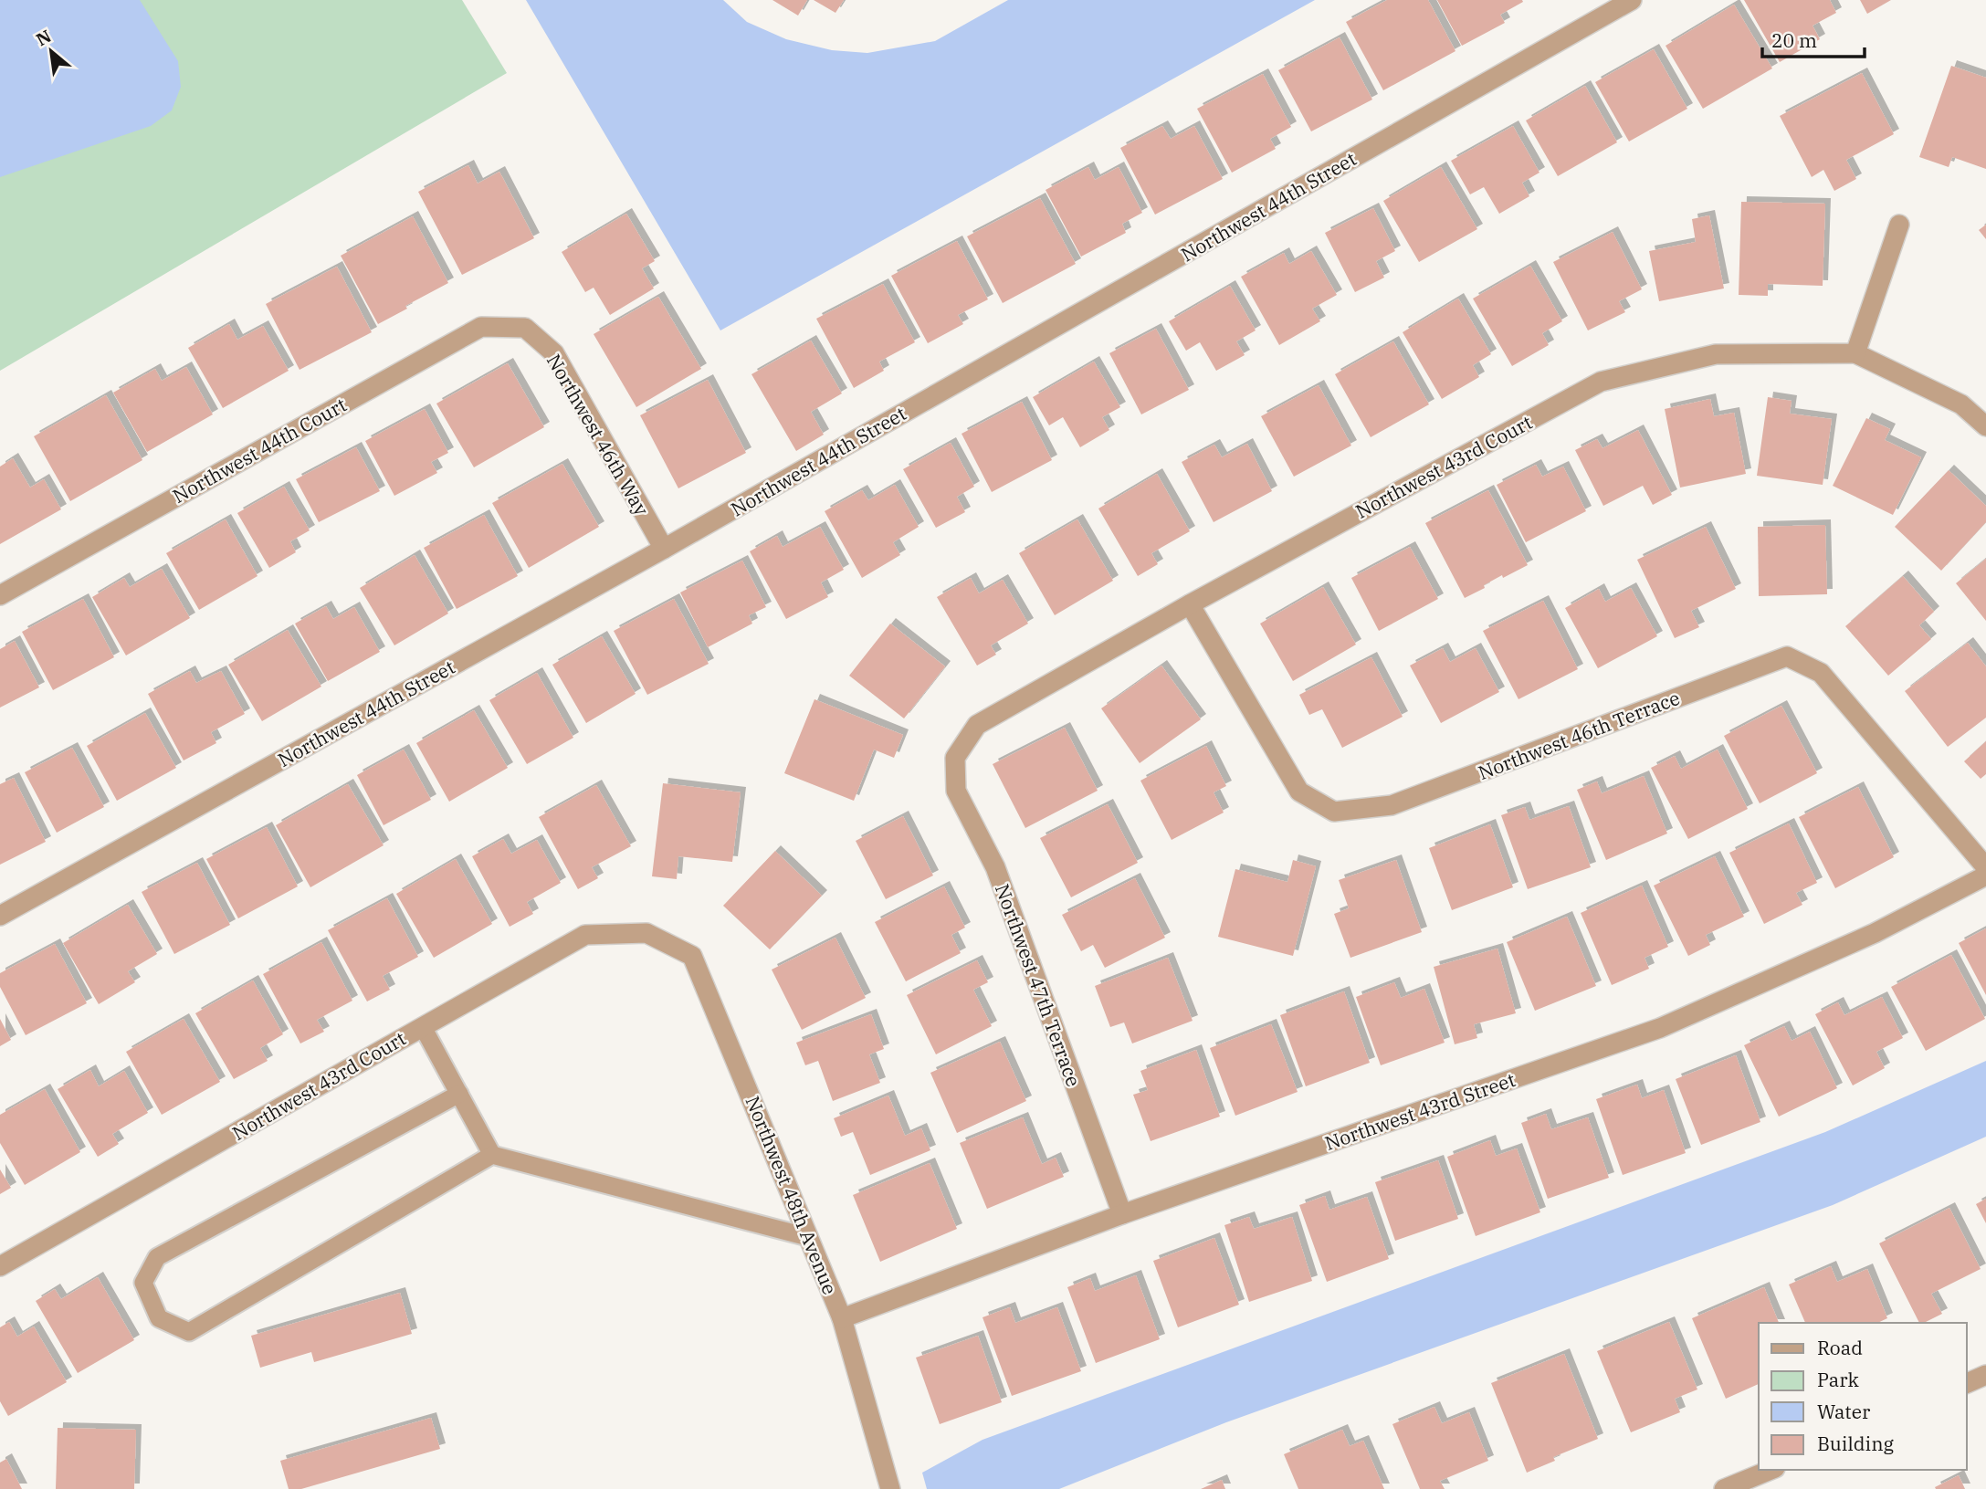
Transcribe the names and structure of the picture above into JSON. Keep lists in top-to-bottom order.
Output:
{
  "streets": {
    "street": [
      "Northwest 44th Street",
      "Northwest 46th Way",
      "Northwest 44th Court",
      "Northwest 43rd Court",
      "Northwest 46th Terrace",
      "Northwest 47th Terrace",
      "Northwest 43rd Street",
      "Northwest 48th Avenue"
    ]
  },
  "crossings": [
    ["Northwest 44th Street", "Northwest 46th Way"],
    ["Northwest 46th Way", "Northwest 44th Court"],
    ["Northwest 43rd Court", "Northwest 46th Terrace"],
    ["Northwest 43rd Court", "Northwest 47th Terrace"],
    ["Northwest 43rd Court", "Northwest 48th Avenue"],
    ["Northwest 47th Terrace", "Northwest 43rd Street"],
    ["Northwest 43rd Street", "Northwest 48th Avenue"]
  ],
  "legend": [
    "Road",
    "Park",
    "Water",
    "Building"
  ],
  "scale_bar": "20 m",
  "north": "top left"
}
